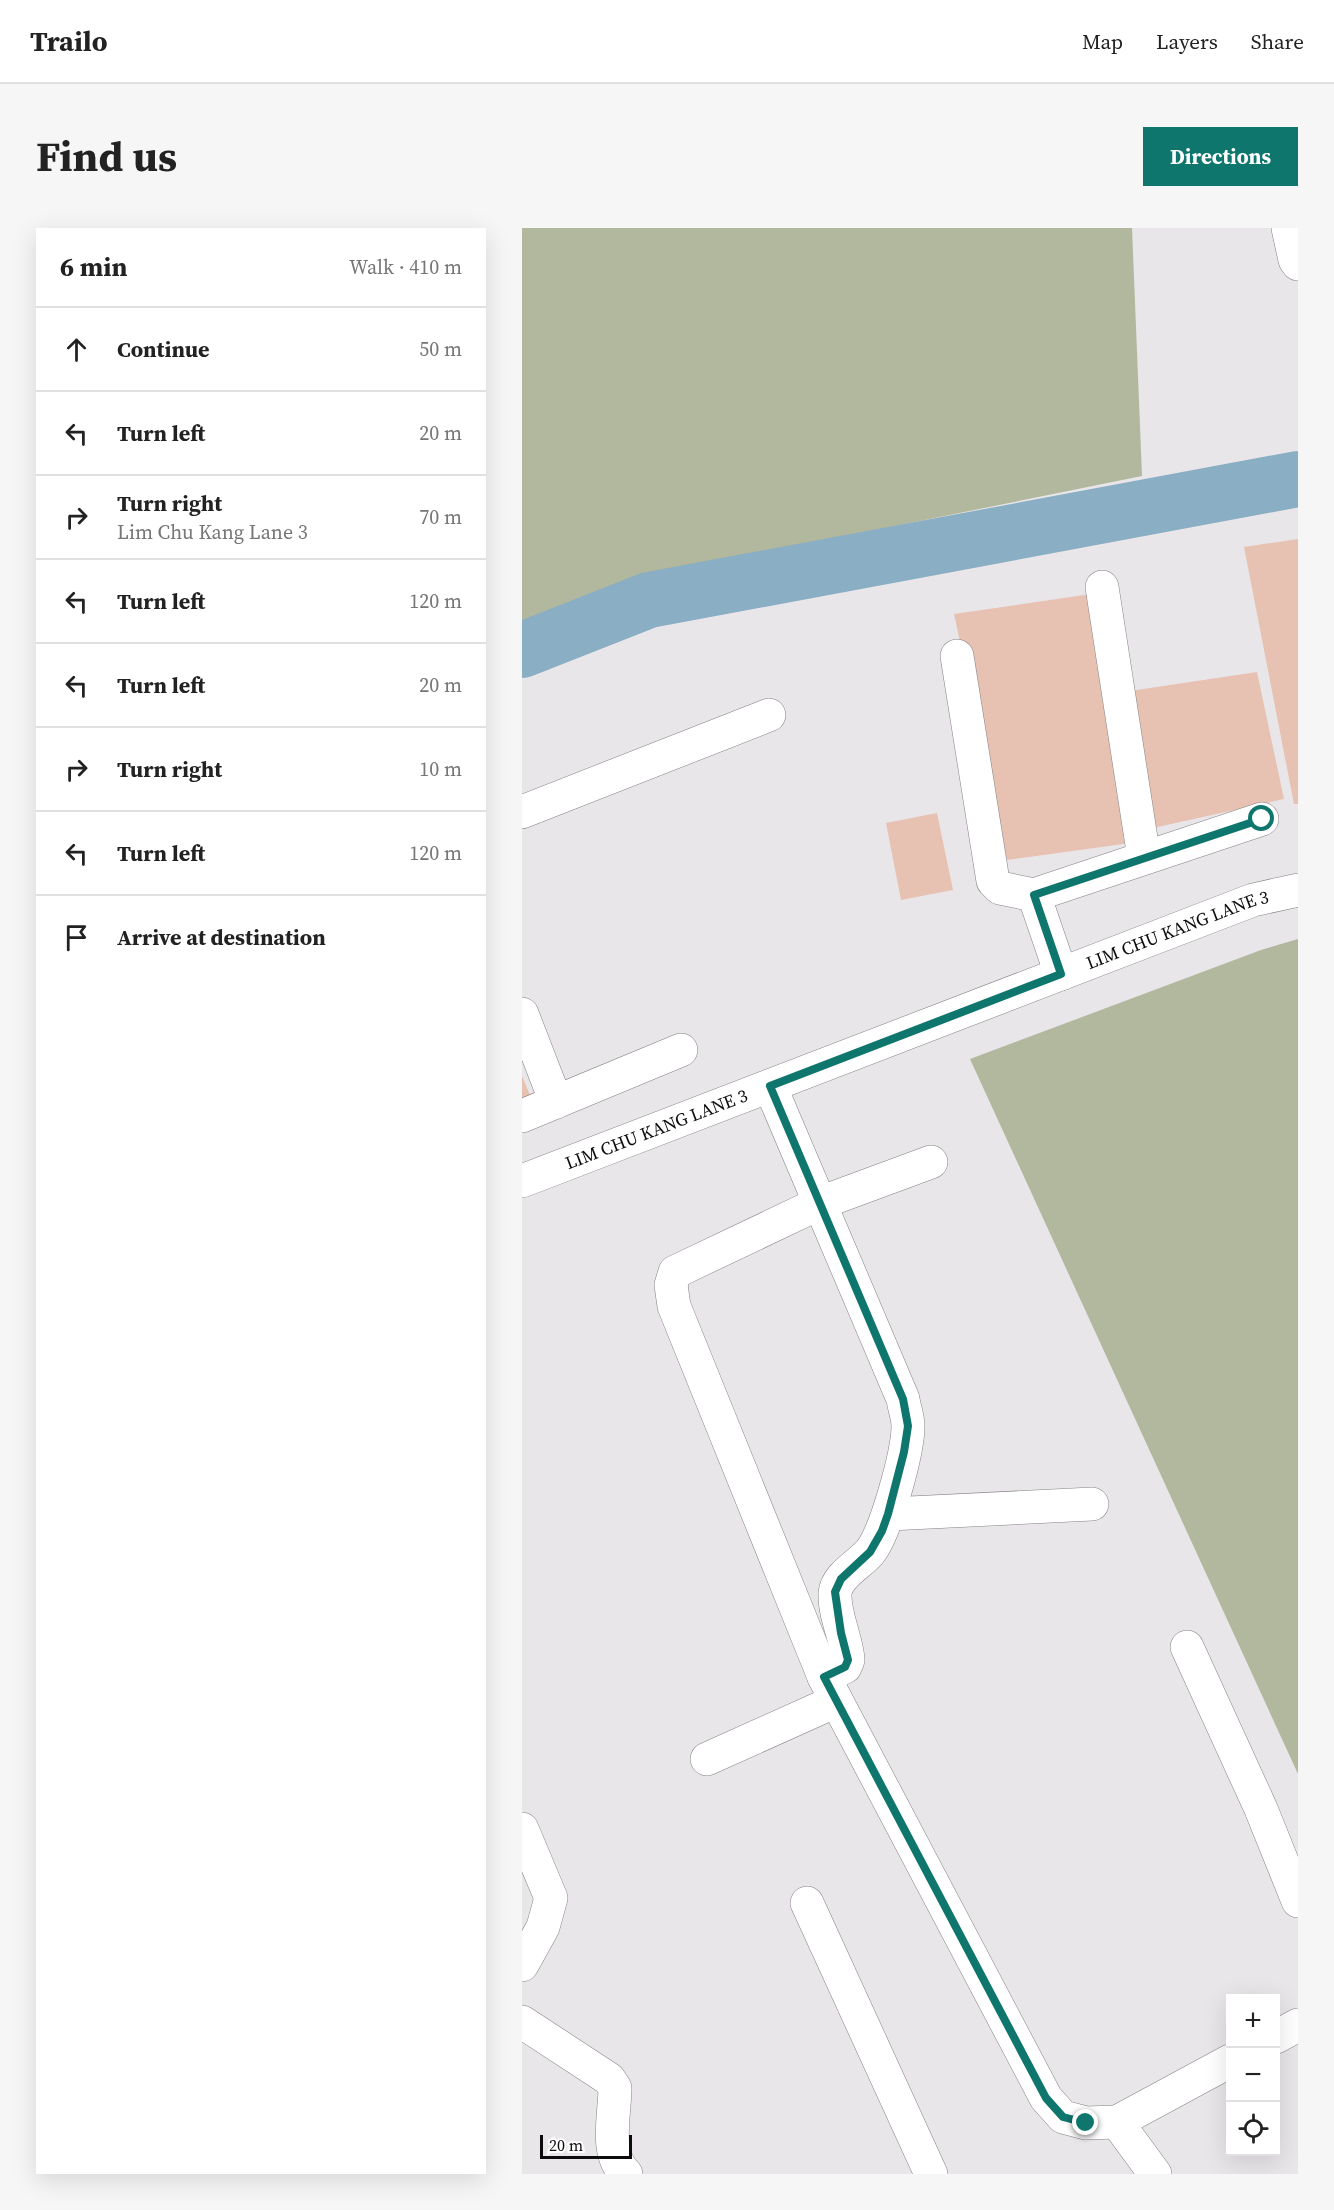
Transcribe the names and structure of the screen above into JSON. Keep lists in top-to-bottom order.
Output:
{
  "streets": {
    "street": ["LIM CHU KANG LANE 3"]
  },
  "scale_bar": "20 m",
  "page": {
    "header": "Trailo",
    "nav": ["Map", "Layers", "Share"],
    "title": "Find us",
    "buttons": "Directions",
    "heading": ["6 min", "Walk · 410 m"],
    "list": [
      ["Continue", "50 m"],
      ["Turn left", "20 m"],
      ["Turn right", "Lim Chu Kang Lane 3", "70 m"],
      ["Turn left", "120 m"],
      ["Turn left", "20 m"],
      ["Turn right", "10 m"],
      ["Turn left", "120 m"],
      "Arrive at destination"
    ],
    "map_buttons": ["+", "−"],
    "scale": "20 m"
  }
}
